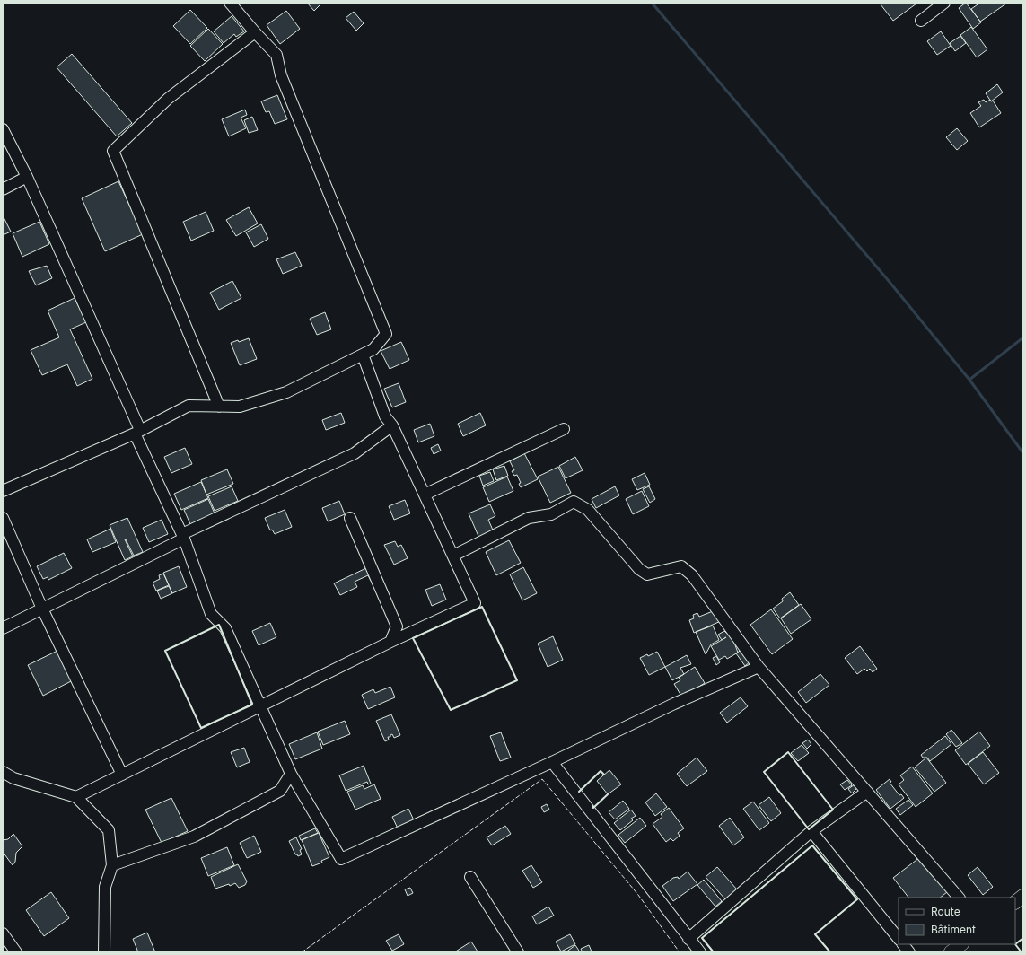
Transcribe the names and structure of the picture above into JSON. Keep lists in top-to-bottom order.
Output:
{
  "legend": ["Route", "Bâtiment"]
}
